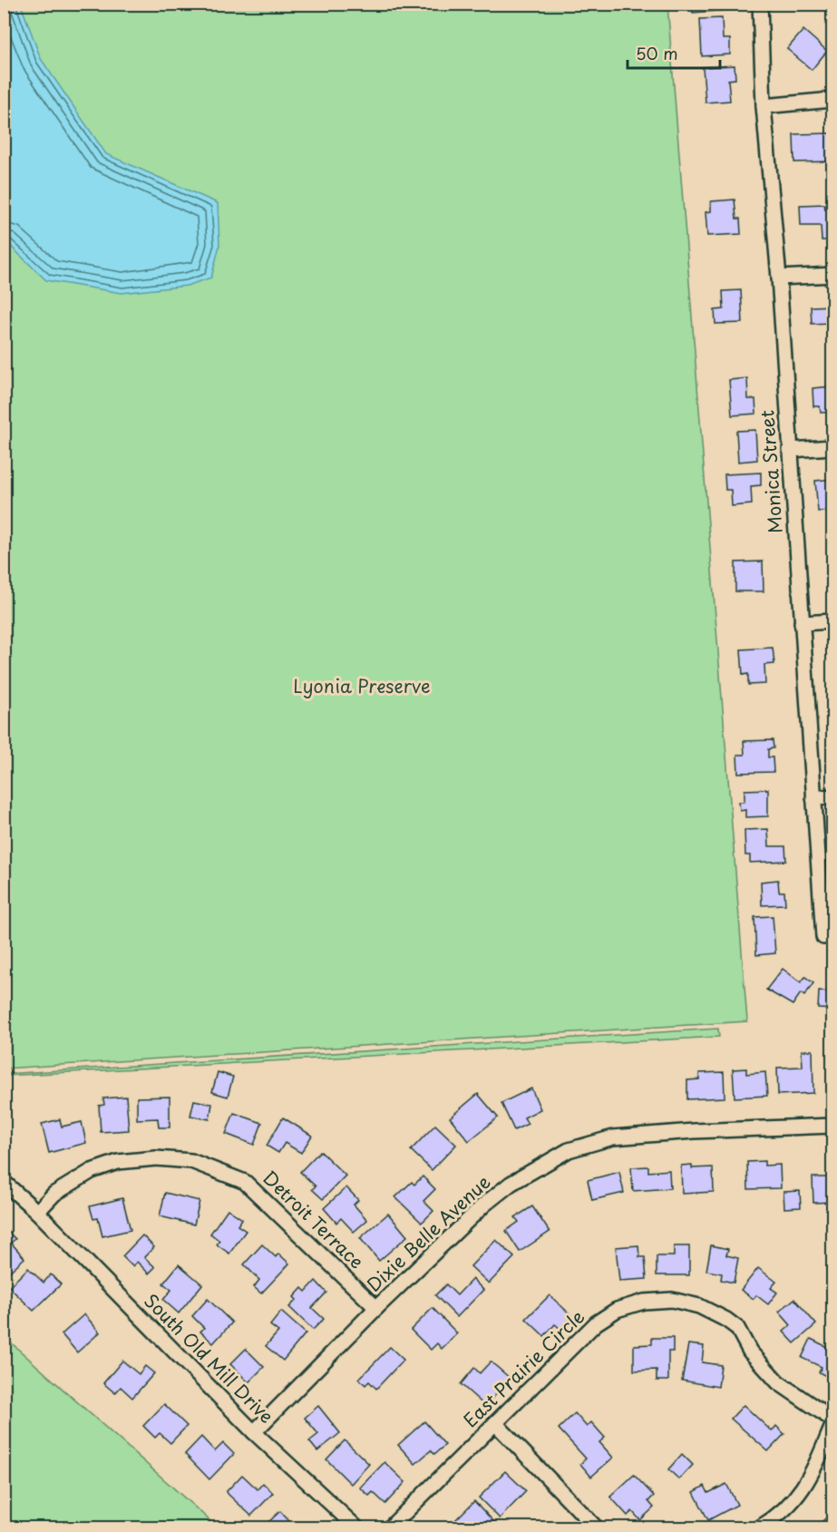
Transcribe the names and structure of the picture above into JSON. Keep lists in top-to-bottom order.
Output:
{
  "streets": {
    "street": [
      "Monica Street",
      "Detroit Terrace",
      "Dixie Belle Avenue",
      "South Old Mill Drive",
      "East Prairie Circle"
    ]
  },
  "crossings": [
    ["Detroit Terrace", "Dixie Belle Avenue"],
    ["Detroit Terrace", "South Old Mill Drive"],
    ["Dixie Belle Avenue", "South Old Mill Drive"]
  ],
  "parks": ["Lyonia Preserve"],
  "scale_bar": "50 m"
}
